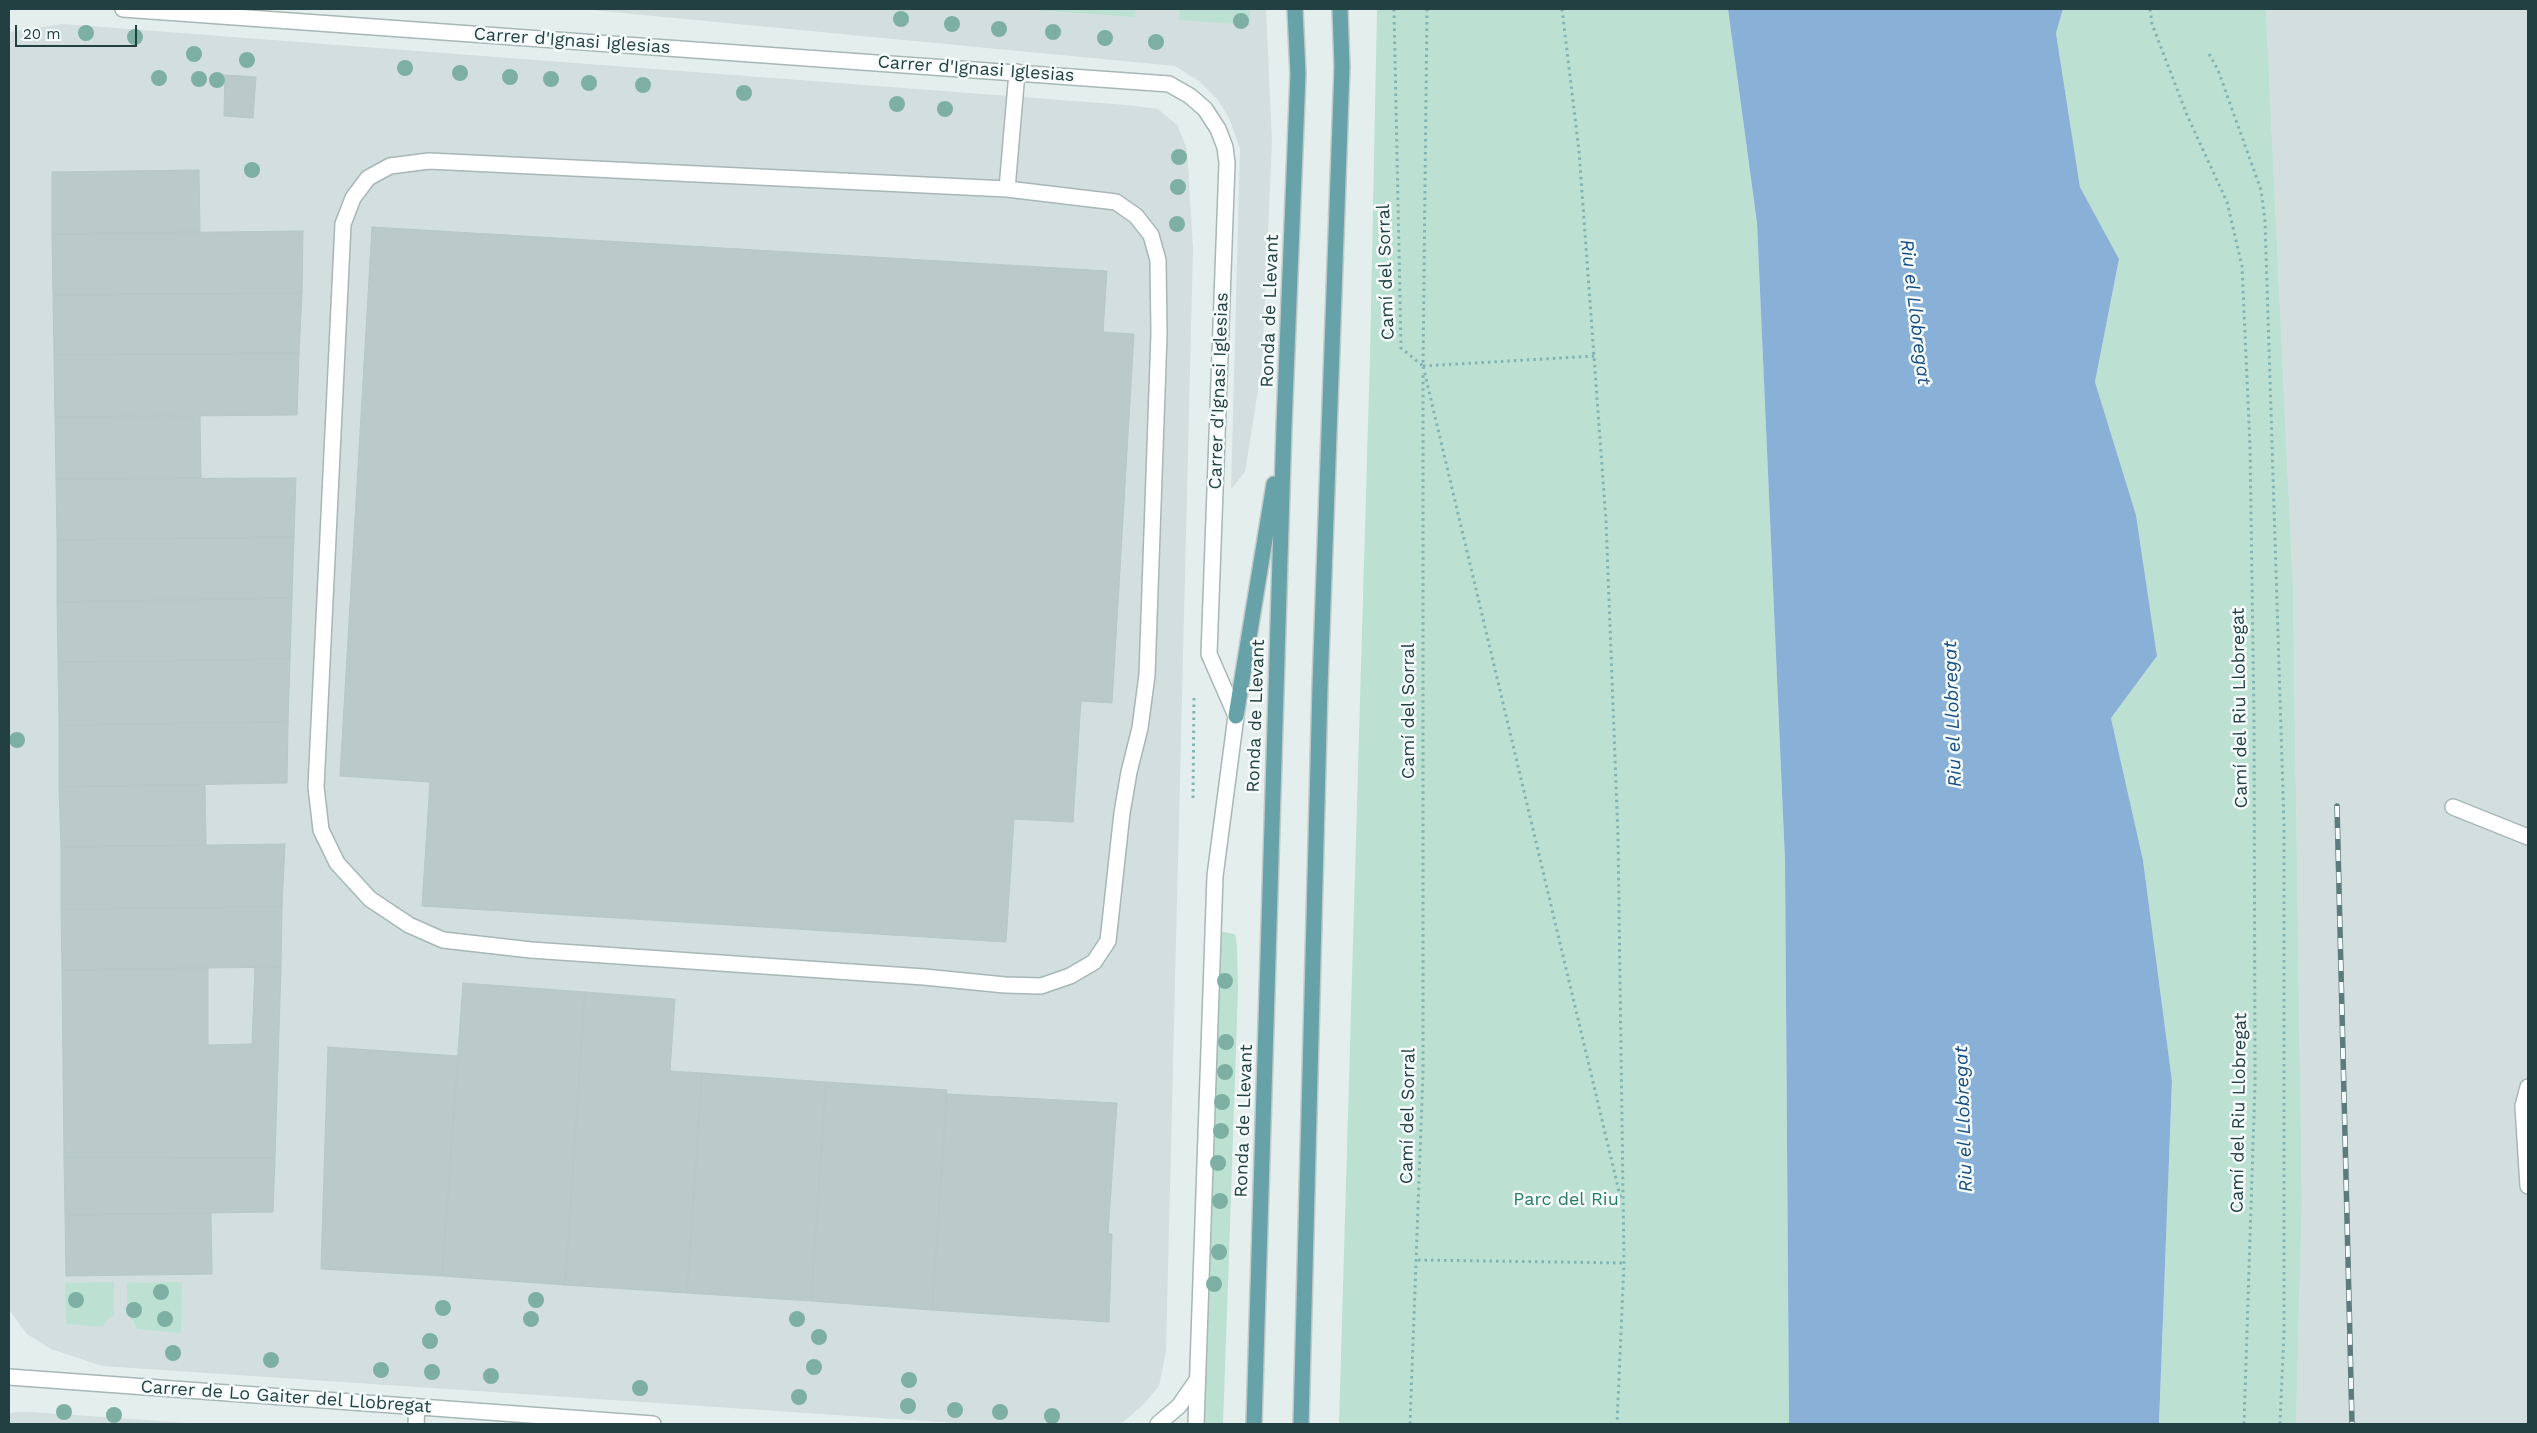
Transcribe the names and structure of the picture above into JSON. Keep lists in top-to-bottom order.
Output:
{
  "streets": {
    "main road": ["Ronda de Llevant"],
    "street": ["Carrer d'Ignasi Iglesias", "Carrer de Lo Gaiter del Llobregat"],
    "path": ["Camí del Sorral", "Camí del Riu Llobregat"]
  },
  "crossings": [
    ["Carrer d'Ignasi Iglesias", "Ronda de Llevant"]
  ],
  "water": ["Riu el Llobregat"],
  "parks": ["Parc del Riu"],
  "scale_bar": "20 m"
}
